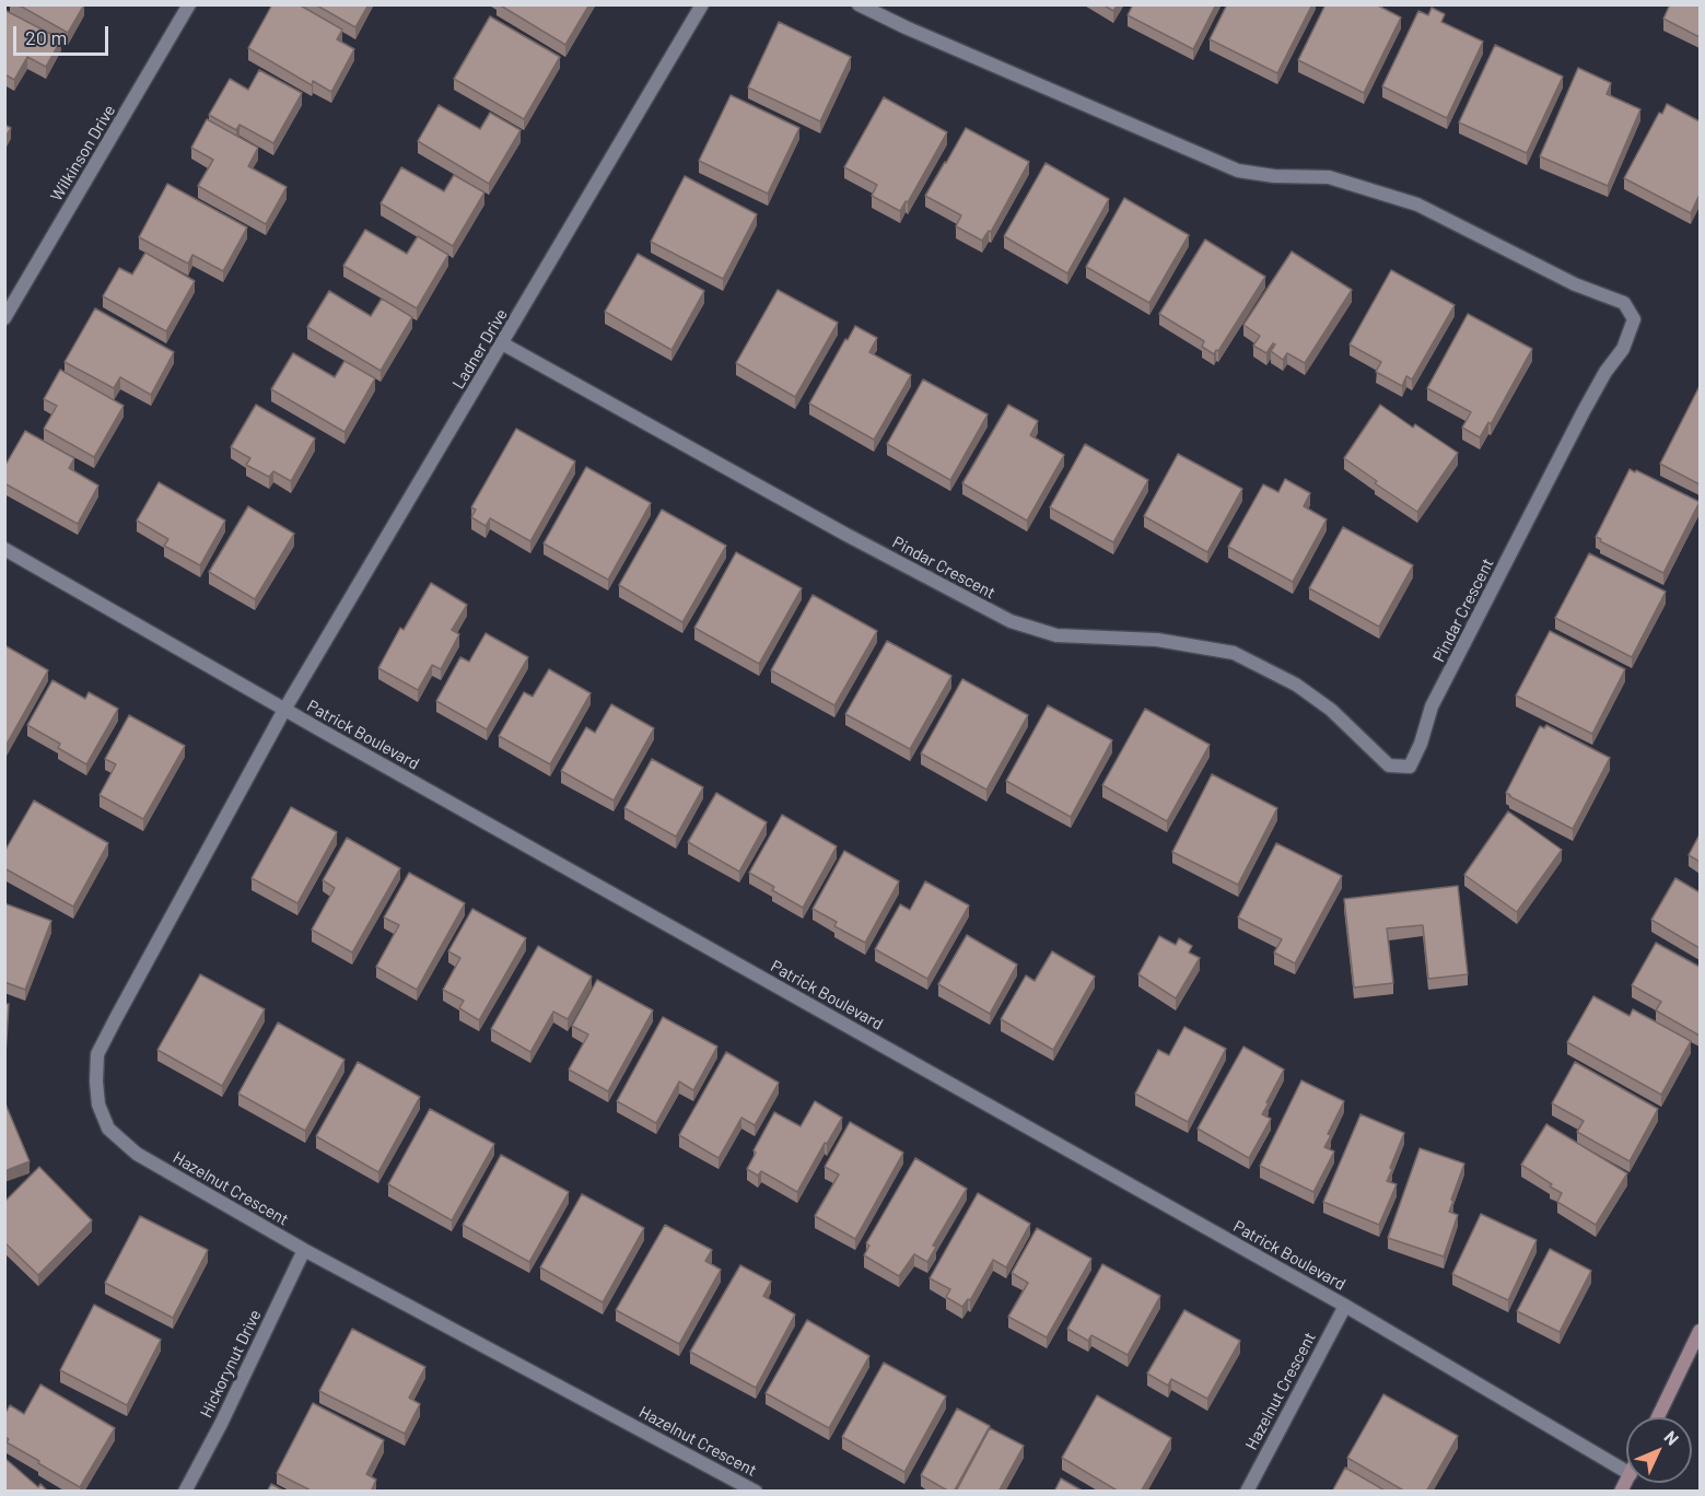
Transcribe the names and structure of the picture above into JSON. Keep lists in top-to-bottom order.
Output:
{
  "streets": {
    "street": [
      "Wilkinson Drive",
      "Ladner Drive",
      "Pindar Crescent",
      "Patrick Boulevard",
      "Hazelnut Crescent",
      "Hickorynut Drive"
    ]
  },
  "crossings": [
    ["Ladner Drive", "Pindar Crescent"],
    ["Ladner Drive", "Patrick Boulevard"],
    ["Ladner Drive", "Hazelnut Crescent"],
    ["Patrick Boulevard", "Hazelnut Crescent"],
    ["Hazelnut Crescent", "Hickorynut Drive"]
  ],
  "scale_bar": "20 m",
  "north": "top right"
}
